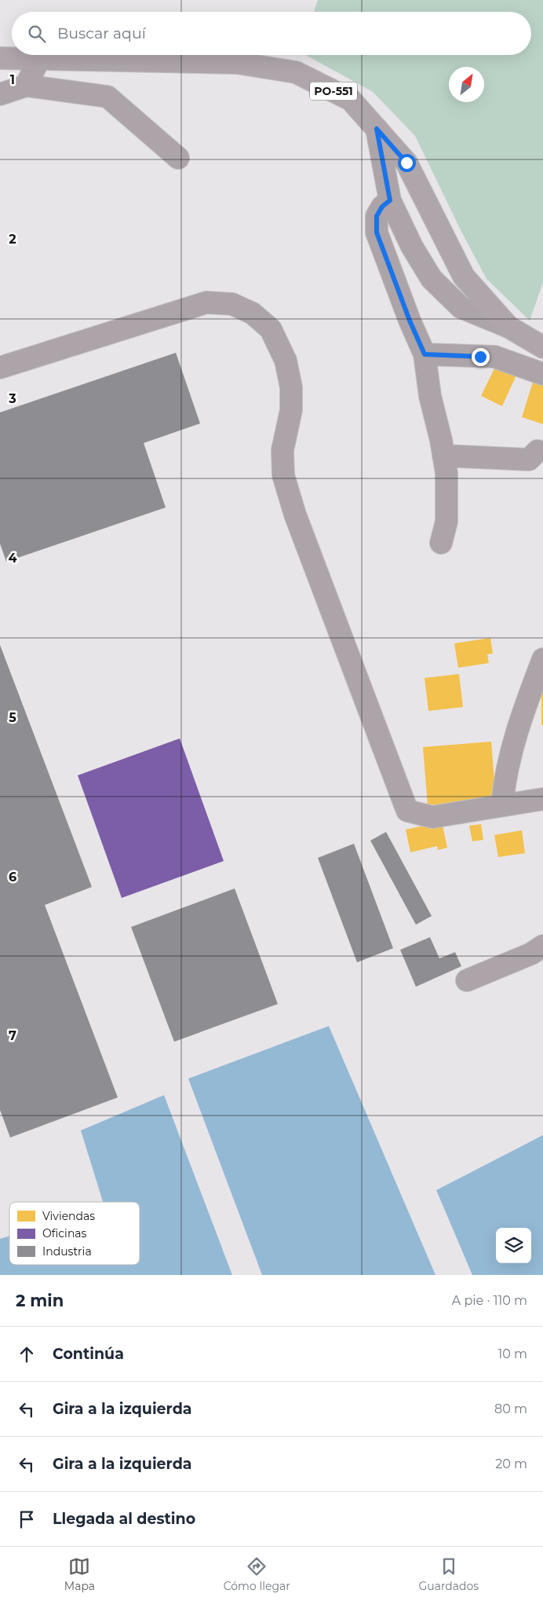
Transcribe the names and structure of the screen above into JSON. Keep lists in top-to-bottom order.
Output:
{
  "streets": {
    "main road": ["PO-551"]
  },
  "legend": ["Viviendas", "Oficinas", "Industria"],
  "north": "top right",
  "page": {
    "search": "Buscar aquí",
    "heading": ["2 min", "A pie · 110 m"],
    "list": [
      ["Continúa", "10 m"],
      ["Gira a la izquierda", "80 m"],
      ["Gira a la izquierda", "20 m"],
      "Llegada al destino"
    ],
    "nav": ["Mapa", "Cómo llegar", "Guardados"]
  },
  "grid": {
    "rows": [
      "1",
      "2",
      "3",
      "4",
      "5",
      "6",
      "7"
    ]
  }
}
